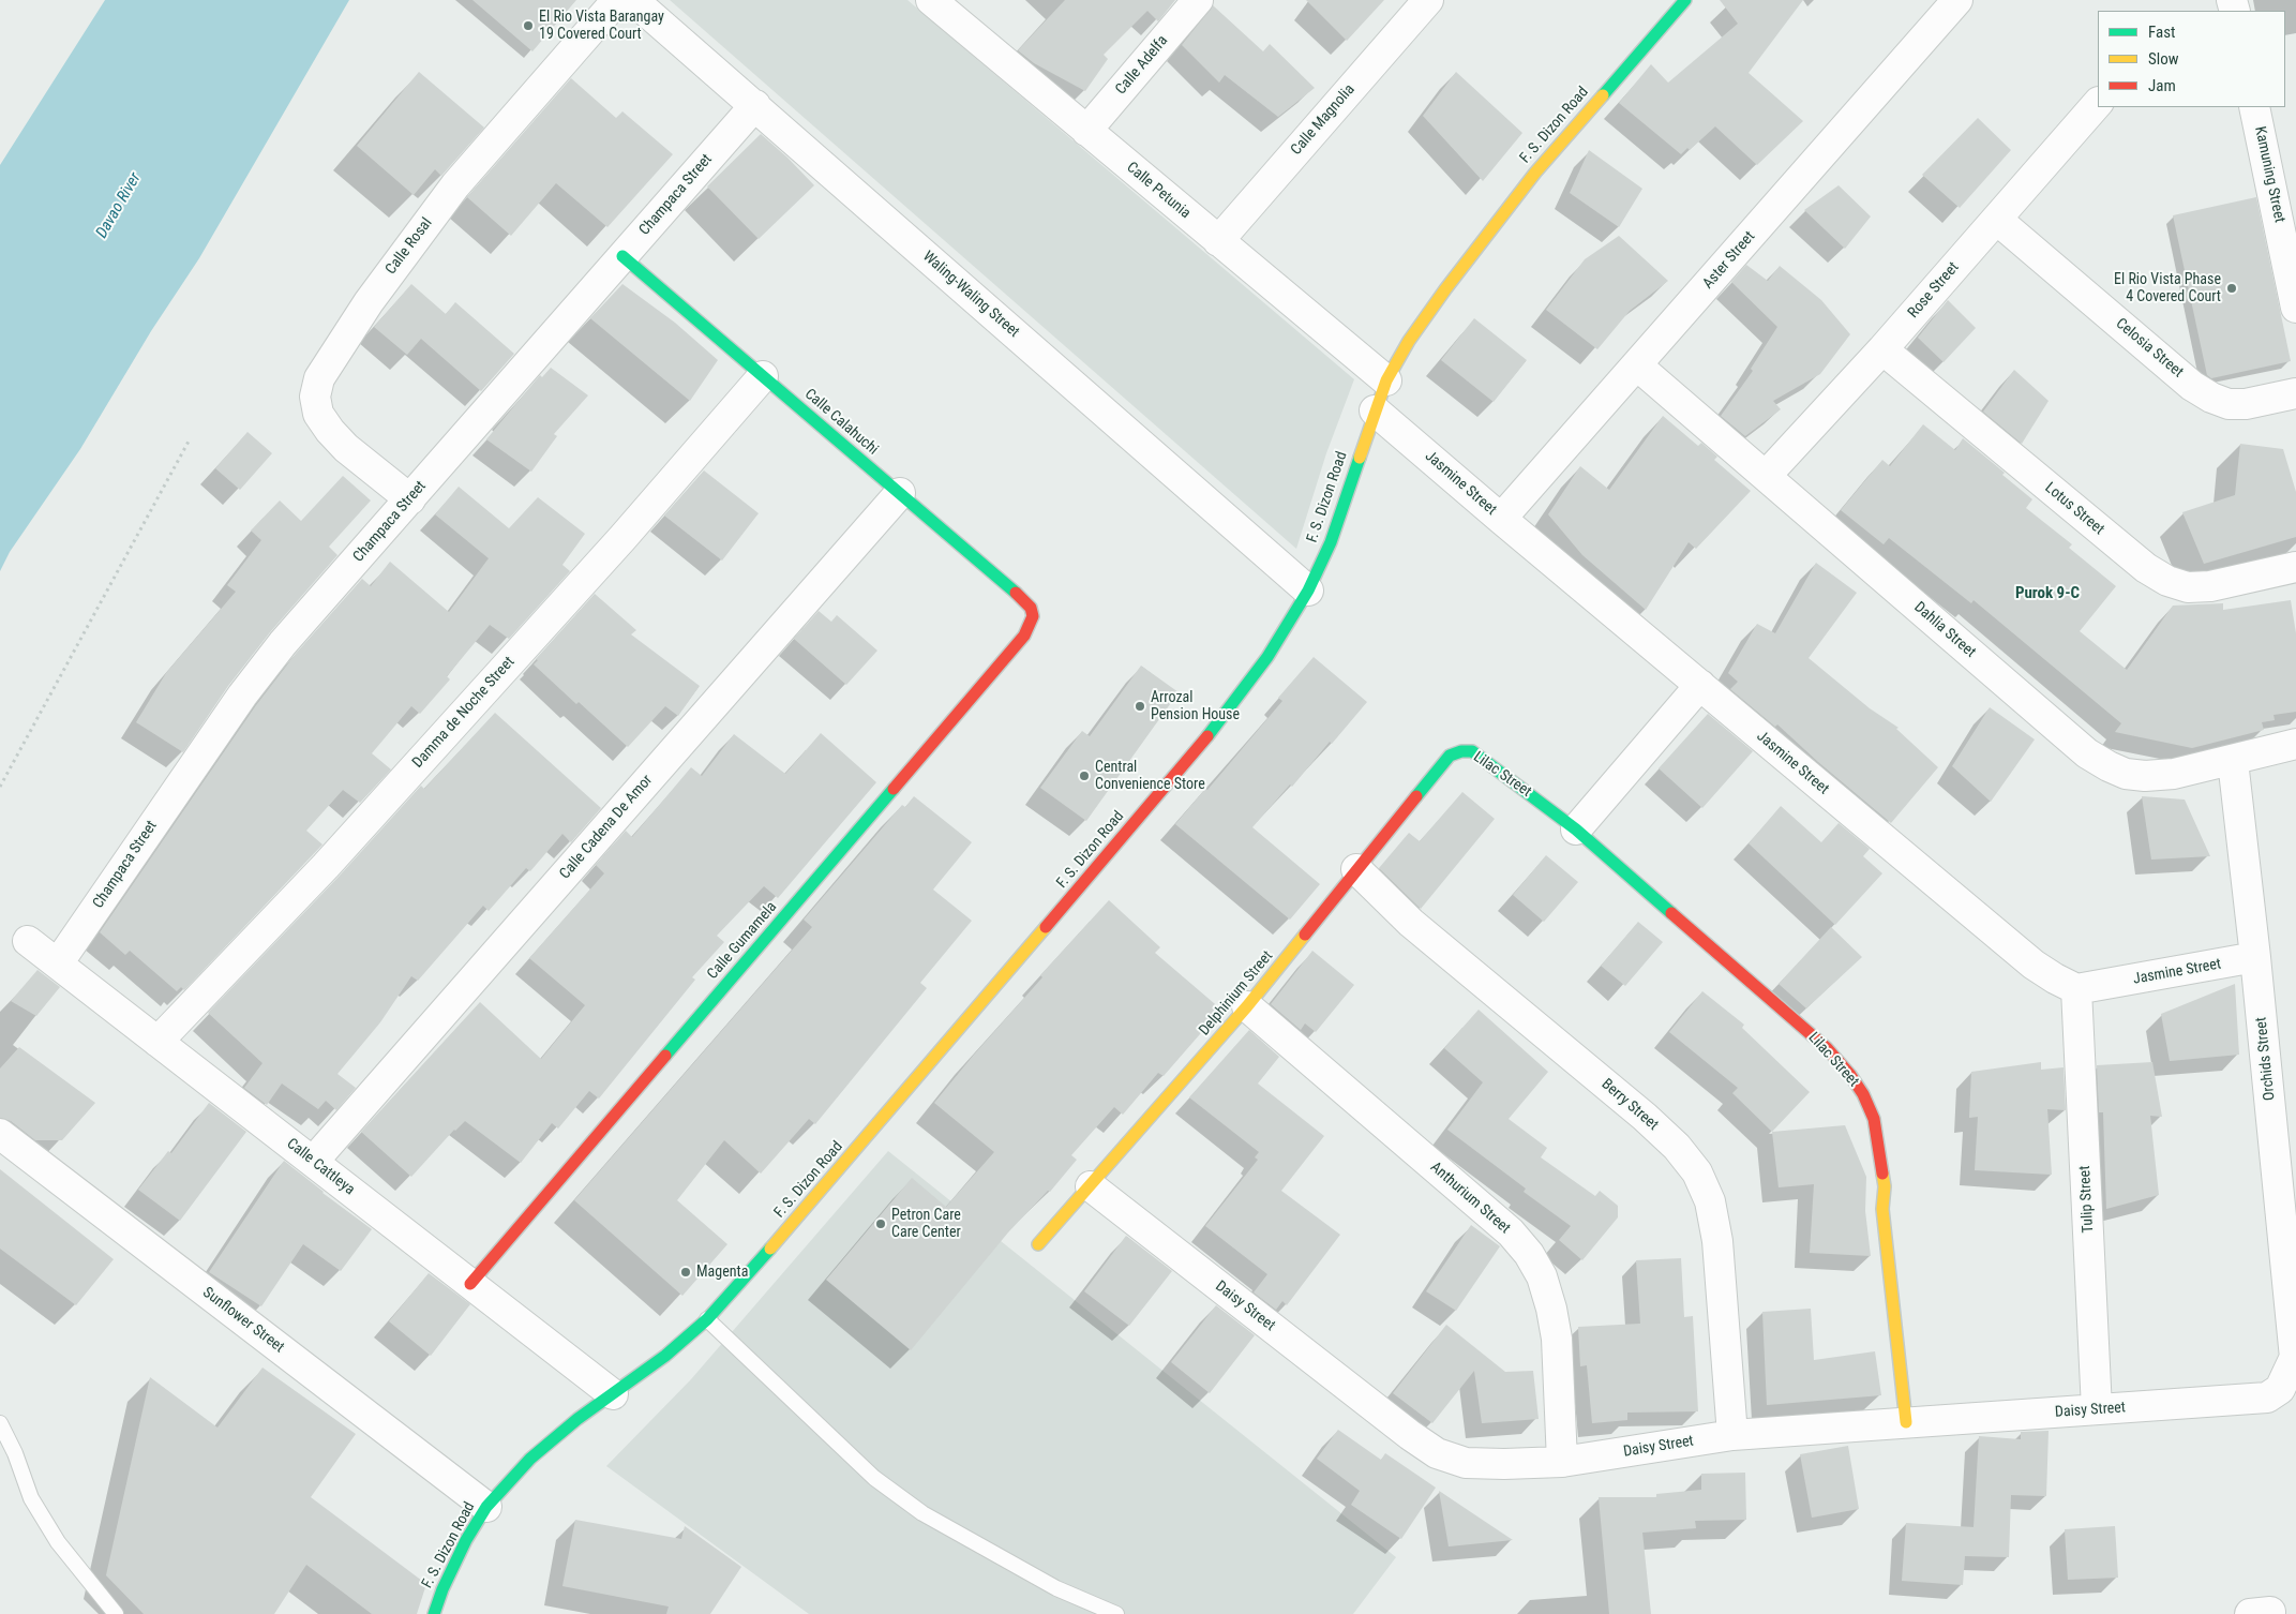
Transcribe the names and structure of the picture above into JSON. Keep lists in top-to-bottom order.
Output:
{
  "streets": {
    "street": [
      "Calle Adelfa",
      "Calle Magnolia",
      "F. S. Dizon Road",
      "Kamuning Street",
      "Calle Petunia",
      "Champaca Street",
      "Calle Rosal",
      "Aster Street",
      "Rose Street",
      "Waling-Waling Street",
      "Celosia Street",
      "Calle Calahuchi",
      "Jasmine Street",
      "Lotus Street",
      "Dahlia Street",
      "Damma de Noche Street",
      "Lilac Street",
      "Calle Cadena De Amor",
      "Calle Gumamela",
      "Delphinium Street",
      "Orchids Street",
      "Berry Street",
      "Calle Cattleya",
      "Anthurium Street",
      "Tulip Street",
      "Daisy Street",
      "Sunflower Street"
    ]
  },
  "crossings": [
    ["Calle Adelfa", "Calle Petunia"],
    ["Calle Magnolia", "Calle Petunia"],
    ["F. S. Dizon Road", "Calle Petunia"],
    ["F. S. Dizon Road", "Waling-Waling Street"],
    ["F. S. Dizon Road", "Jasmine Street"],
    ["F. S. Dizon Road", "Calle Cattleya"],
    ["F. S. Dizon Road", "Sunflower Street"],
    ["Champaca Street", "Calle Rosal"],
    ["Champaca Street", "Waling-Waling Street"],
    ["Champaca Street", "Calle Calahuchi"],
    ["Champaca Street", "Calle Cattleya"],
    ["Aster Street", "Jasmine Street"],
    ["Aster Street", "Dahlia Street"],
    ["Rose Street", "Celosia Street"],
    ["Rose Street", "Lotus Street"],
    ["Rose Street", "Dahlia Street"],
    ["Calle Calahuchi", "Damma de Noche Street"],
    ["Calle Calahuchi", "Calle Cadena De Amor"],
    ["Calle Calahuchi", "Calle Gumamela"],
    ["Jasmine Street", "Orchids Street"],
    ["Jasmine Street", "Tulip Street"],
    ["Dahlia Street", "Orchids Street"],
    ["Damma de Noche Street", "Calle Cattleya"],
    ["Lilac Street", "Delphinium Street"],
    ["Lilac Street", "Daisy Street"],
    ["Calle Cadena De Amor", "Calle Cattleya"],
    ["Calle Gumamela", "Calle Cattleya"],
    ["Delphinium Street", "Berry Street"],
    ["Delphinium Street", "Anthurium Street"],
    ["Delphinium Street", "Daisy Street"],
    ["Orchids Street", "Daisy Street"],
    ["Berry Street", "Daisy Street"],
    ["Anthurium Street", "Daisy Street"],
    ["Tulip Street", "Daisy Street"]
  ],
  "districts": ["Purok 9-C"],
  "water": ["Davao River"],
  "places": [
    "El Rio Vista Barangay 19 Covered Court",
    "El Rio Vista Phase 4 Covered Court",
    "Arrozal Pension House",
    "Central Convenience Store",
    "Petron Care Care Center",
    "Magenta"
  ],
  "legend": ["Fast", "Slow", "Jam"]
}
